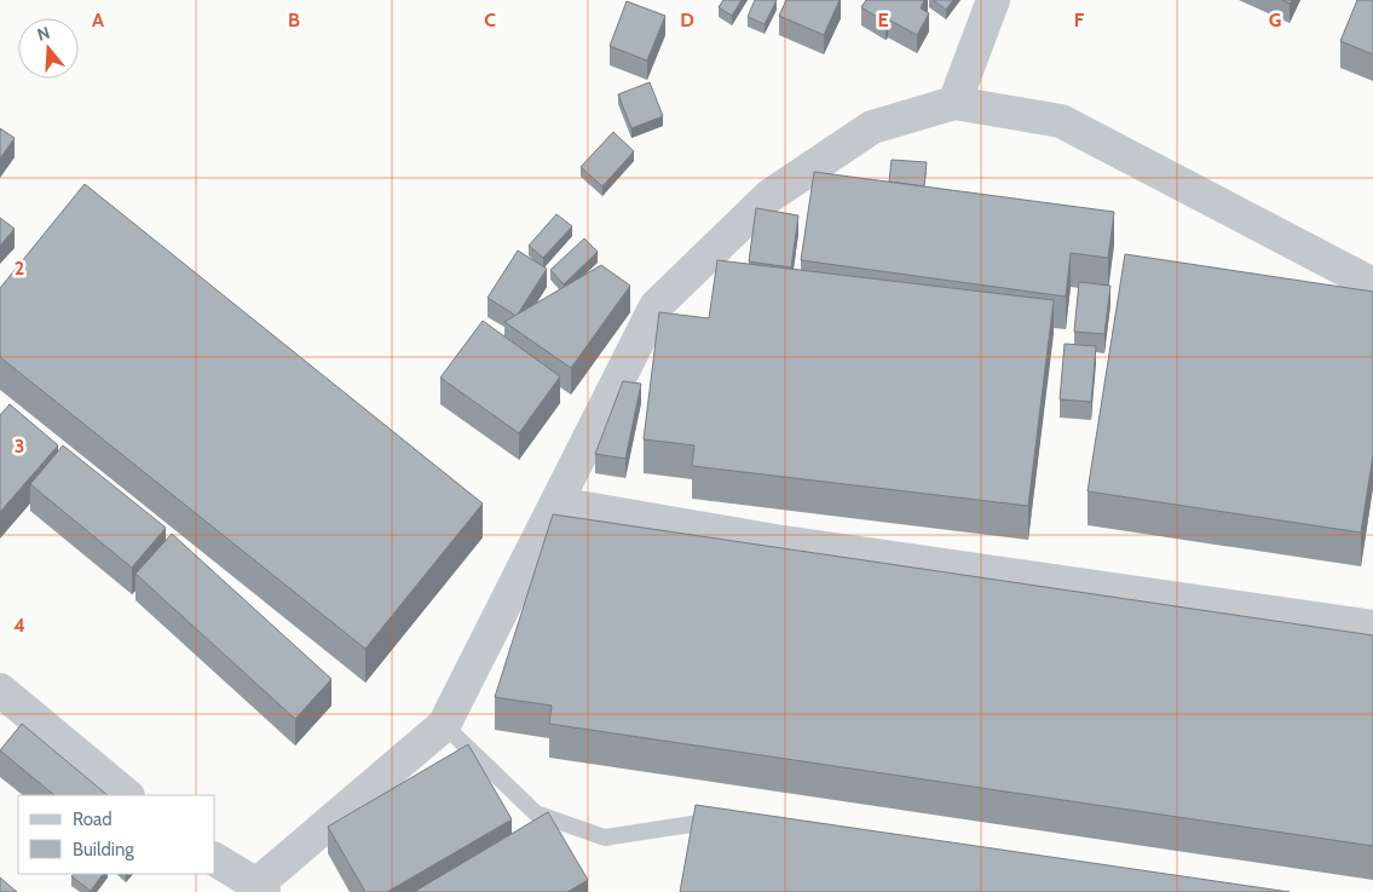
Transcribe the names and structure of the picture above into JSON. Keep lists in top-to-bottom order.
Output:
{
  "legend": ["Road", "Building"],
  "north": "top",
  "grid": {
    "columns": [
      "A",
      "B",
      "C",
      "D",
      "E",
      "F",
      "G"
    ],
    "rows": ["2", "3", "4"]
  }
}
